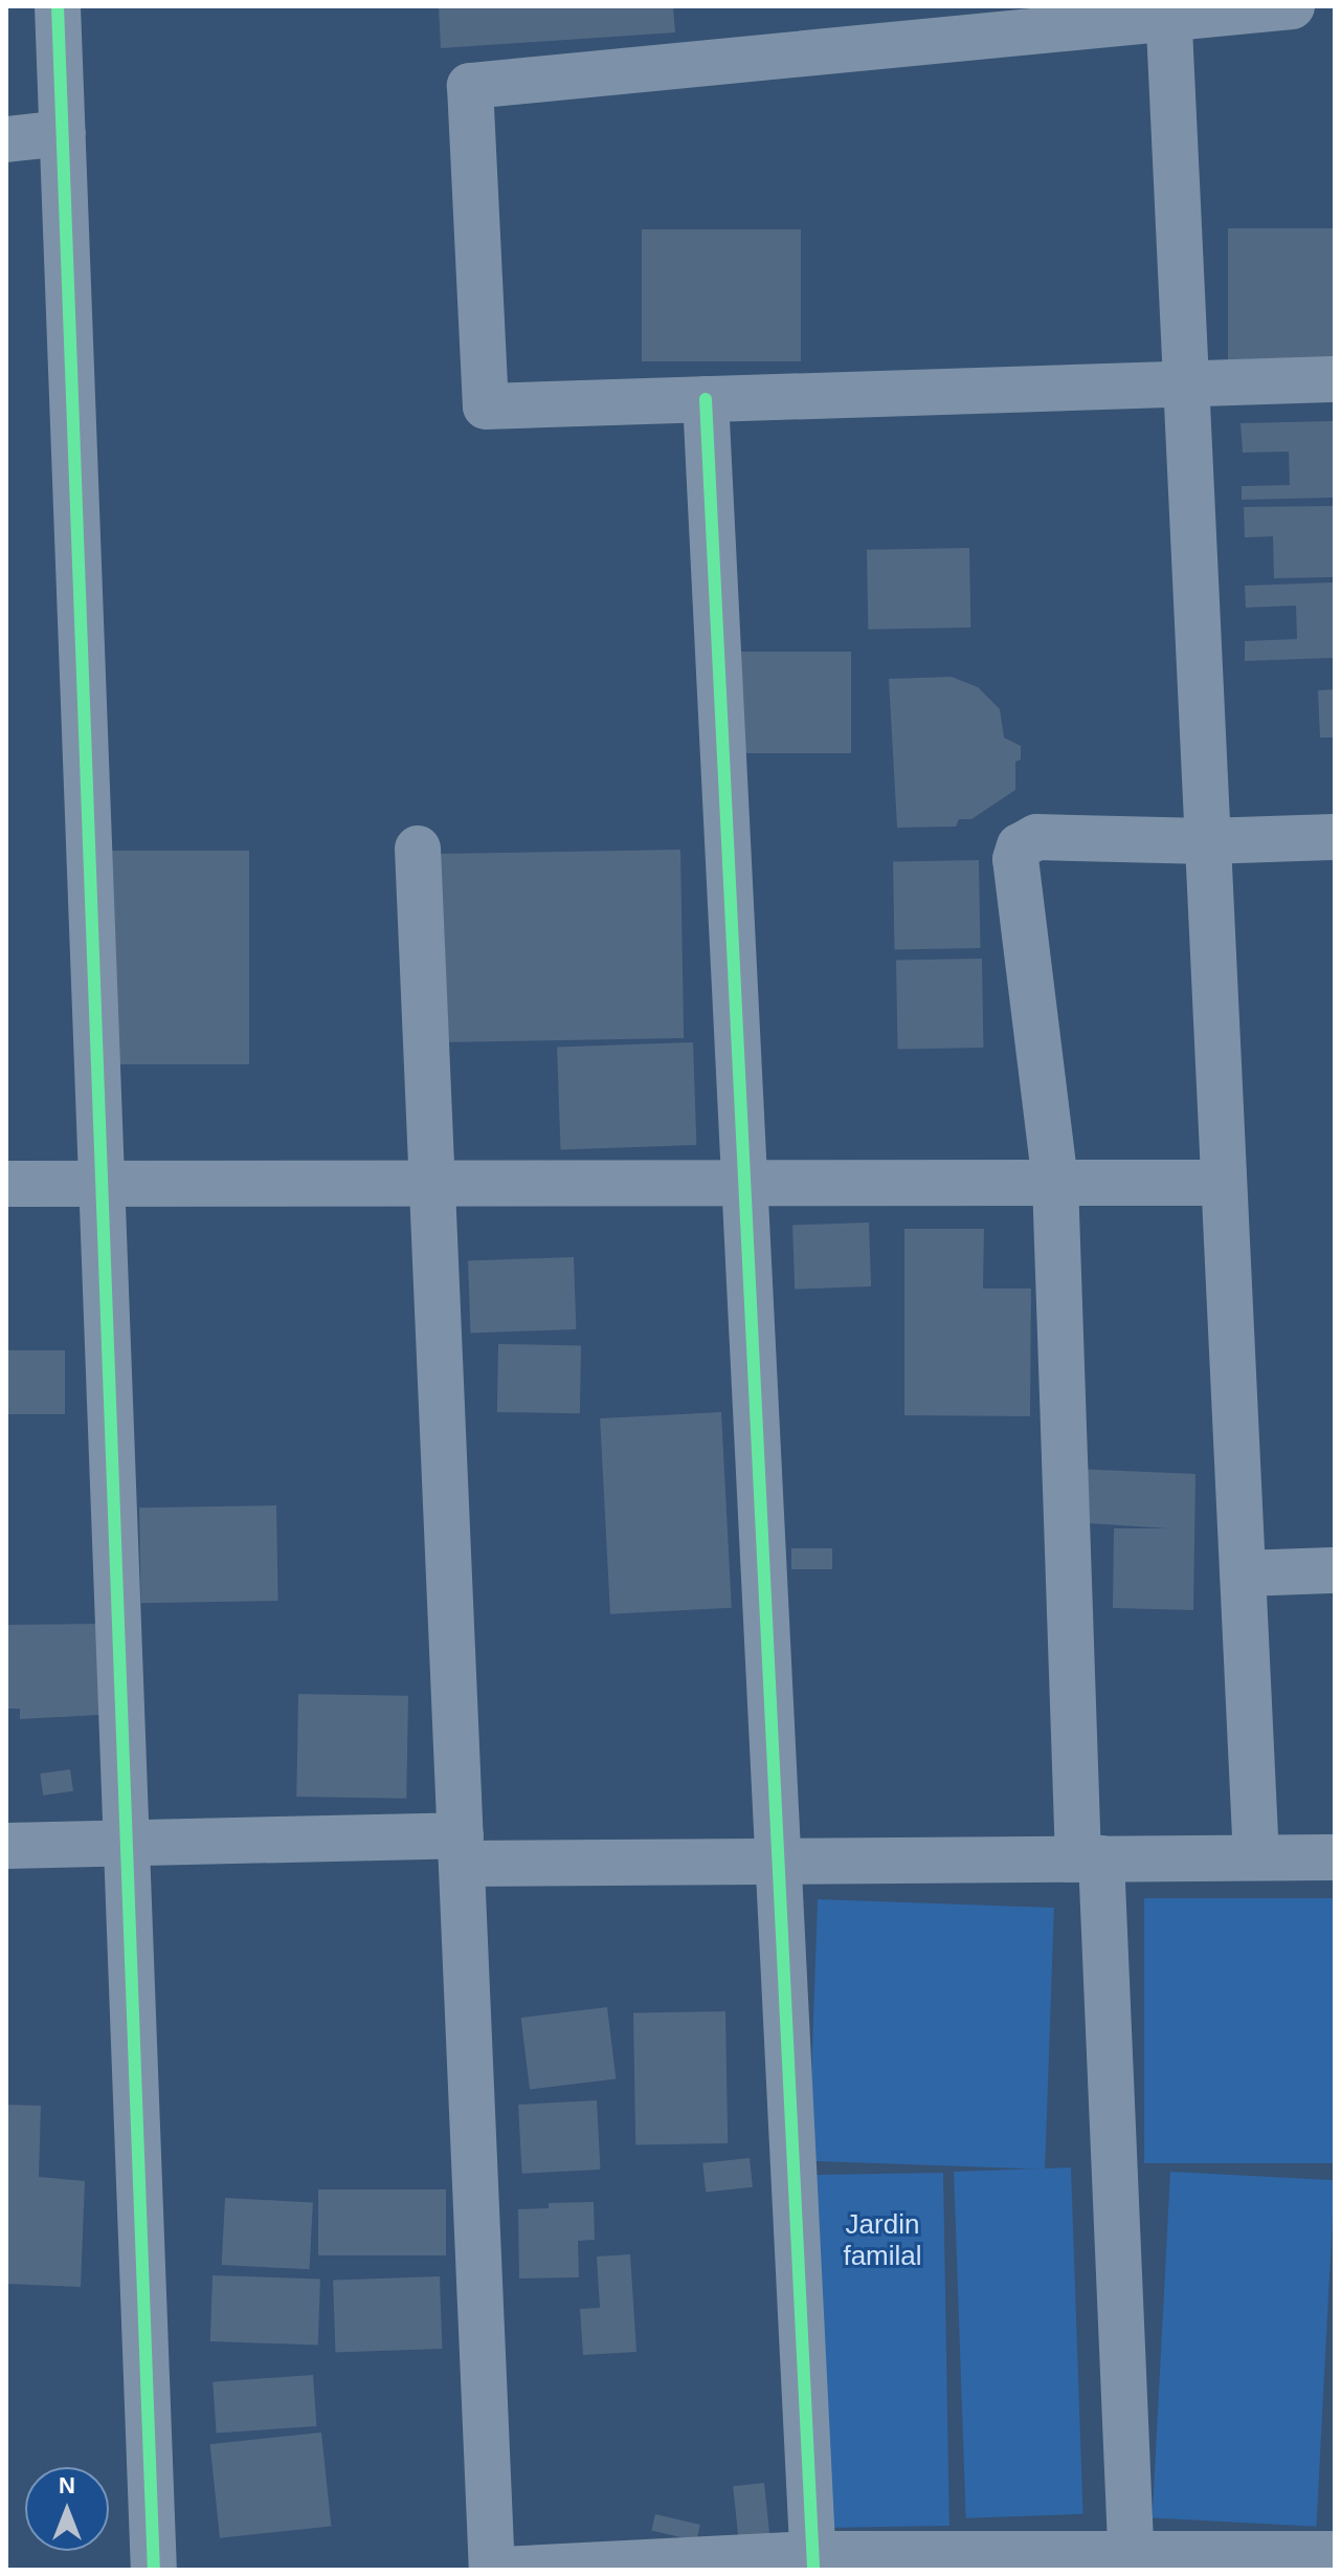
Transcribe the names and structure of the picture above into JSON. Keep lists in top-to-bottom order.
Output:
{
  "parks": ["Jardin familal"],
  "north": "top"
}
